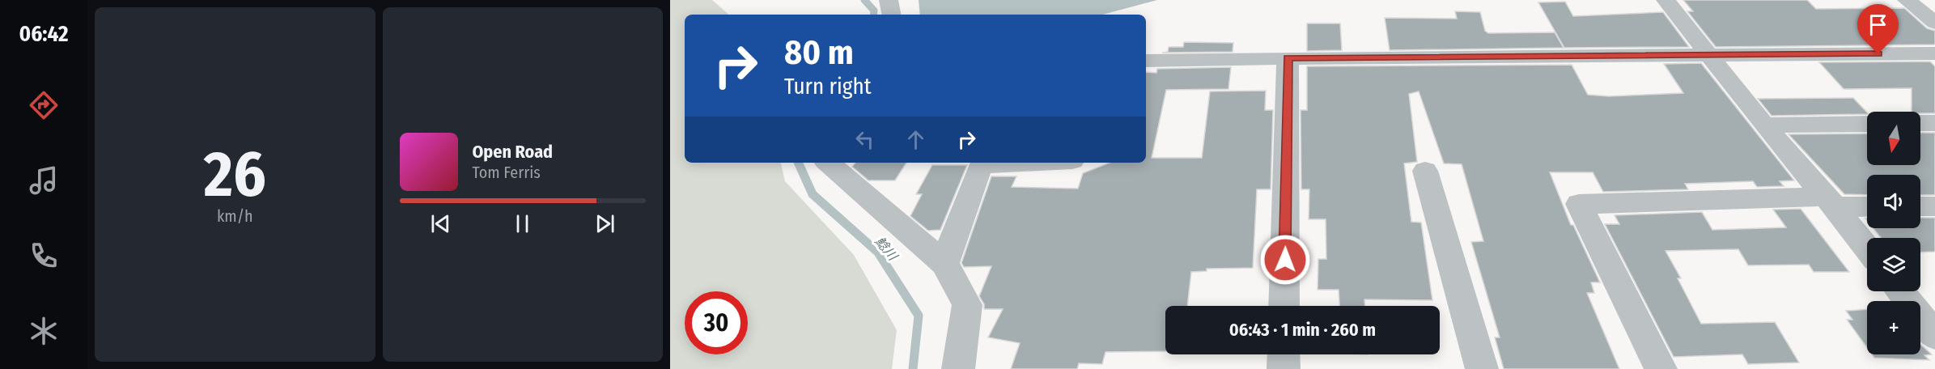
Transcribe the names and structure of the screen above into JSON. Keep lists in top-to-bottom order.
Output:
{
  "water": ["鯰川"],
  "north": "bottom",
  "page": {
    "tabs": "06:42",
    "tile": ["26", "km/h"],
    "turn": ["80 m", "Turn right"],
    "map_buttons": "+",
    "song": ["Open Road", "Tom Ferris"],
    "limit": "30",
    "trip": "06:43 · 1 min · 260 m"
  }
}
